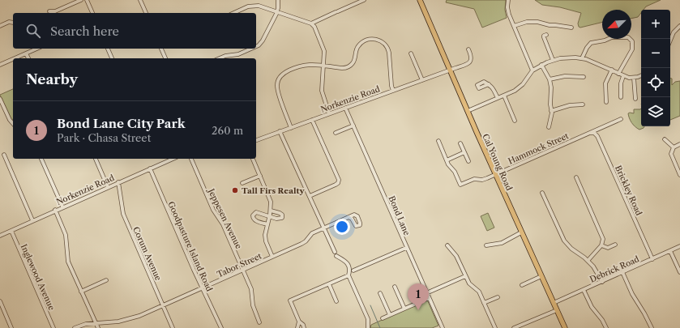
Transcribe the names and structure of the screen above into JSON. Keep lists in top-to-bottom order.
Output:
{
  "streets": {
    "main road": ["Cal Young Road"],
    "street": [
      "Norkenzie Road",
      "Hammock Street",
      "Brickley Road",
      "Bond Lane",
      "Jeppesen Avenue",
      "Goodpasture Island Road",
      "Corum Avenue",
      "Tabor Street",
      "Debrick Road",
      "Inglewood Avenue"
    ]
  },
  "crossings": [
    ["Norkenzie Road", "Cal Young Road"],
    ["Norkenzie Road", "Bond Lane"],
    ["Norkenzie Road", "Goodpasture Island Road"],
    ["Norkenzie Road", "Corum Avenue"],
    ["Norkenzie Road", "Inglewood Avenue"],
    ["Hammock Street", "Cal Young Road"],
    ["Hammock Street", "Brickley Road"],
    ["Cal Young Road", "Debrick Road"],
    ["Brickley Road", "Debrick Road"],
    ["Jeppesen Avenue", "Tabor Street"],
    ["Goodpasture Island Road", "Tabor Street"],
    ["Corum Avenue", "Tabor Street"]
  ],
  "places": ["Tall Firs Realty"],
  "north": "bottom left",
  "page": {
    "map_buttons": ["+", "−"],
    "search": "Search here",
    "heading": "Nearby",
    "list": [
      {
        "mark": "1",
        "name": "Bond Lane City Park",
        "note": "Park · Chasa Street",
        "value": "260 m"
      }
    ],
    "pins": "1"
  }
}
